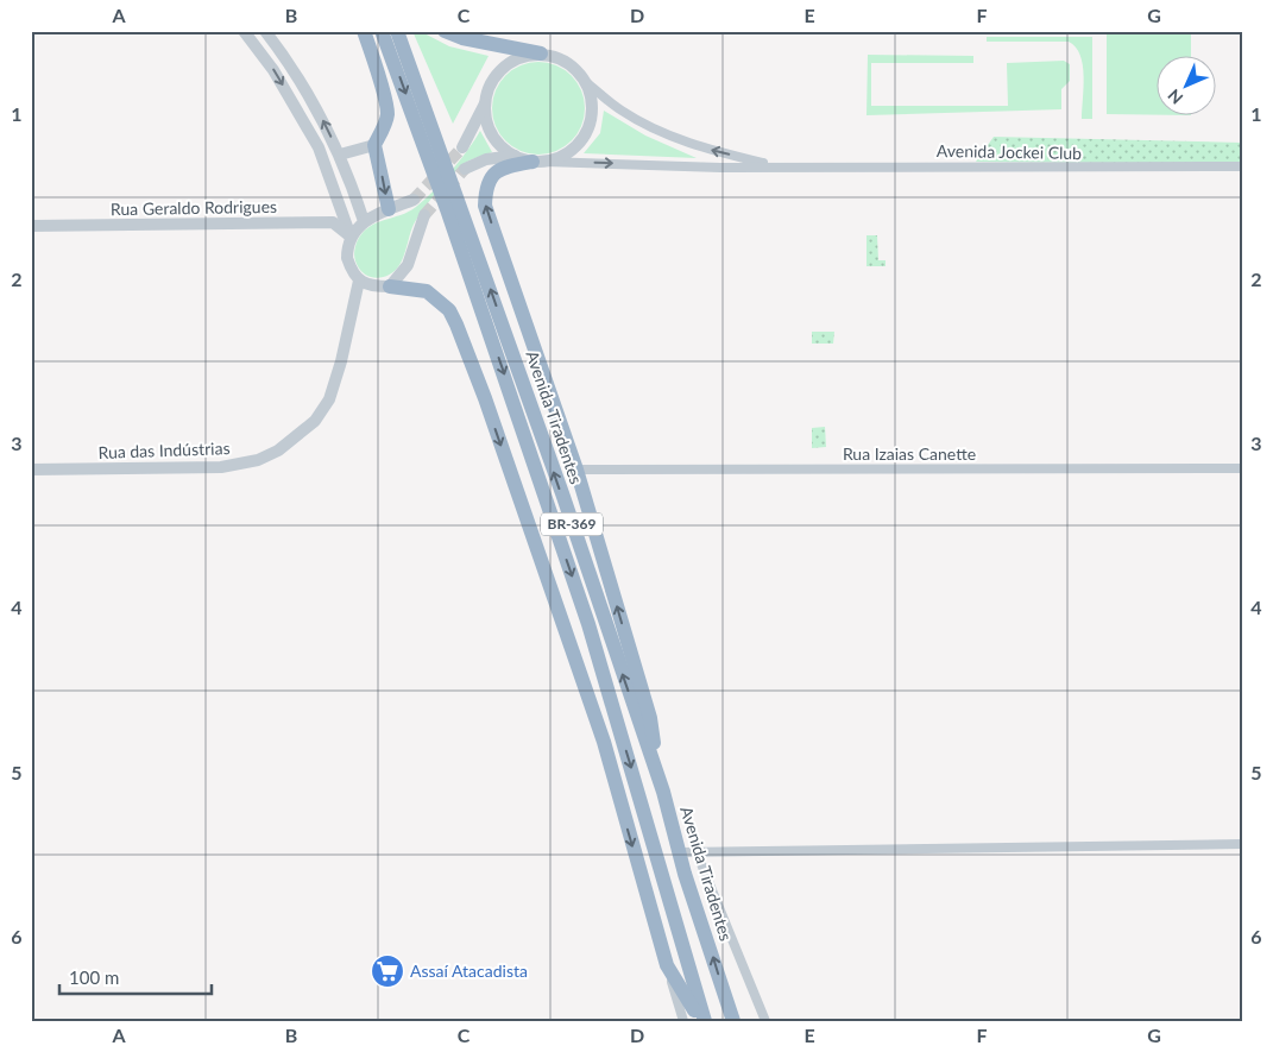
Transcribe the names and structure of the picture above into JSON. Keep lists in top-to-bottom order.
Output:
{
  "streets": {
    "highway": ["Avenida Tiradentes", "BR-369"],
    "street": [
      "Avenida Jockei Club",
      "Rua Geraldo Rodrigues",
      "Rua das Indústrias",
      "Rua Izaias Canette"
    ]
  },
  "places": {
    "supermarket": ["Assaí Atacadista"]
  },
  "scale_bar": "100 m",
  "north": "bottom left",
  "grid": {
    "columns": [
      "A",
      "B",
      "C",
      "D",
      "E",
      "F",
      "G"
    ],
    "rows": [
      "1",
      "2",
      "3",
      "4",
      "5",
      "6"
    ]
  }
}
